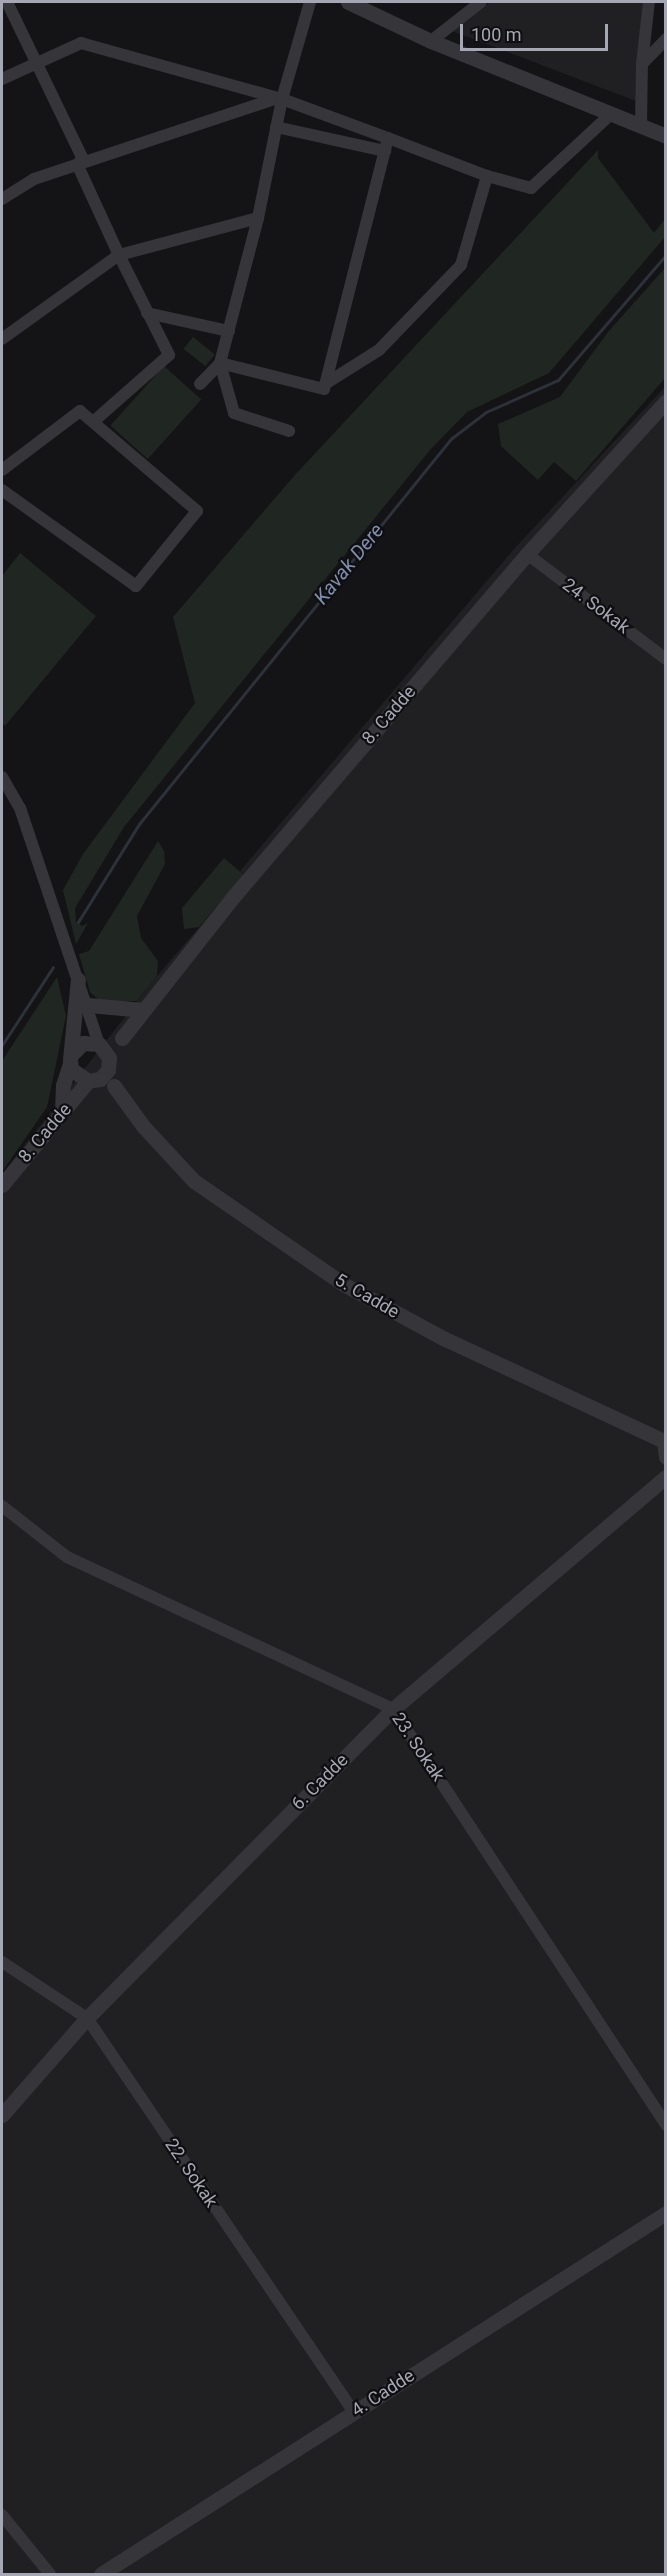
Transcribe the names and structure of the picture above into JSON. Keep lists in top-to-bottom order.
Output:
{
  "streets": {
    "street": [
      "24. Sokak",
      "8. Cadde",
      "5. Cadde",
      "23. Sokak",
      "6. Cadde",
      "22. Sokak",
      "4. Cadde"
    ]
  },
  "crossings": [
    ["24. Sokak", "8. Cadde"],
    ["23. Sokak", "6. Cadde"],
    ["6. Cadde", "22. Sokak"],
    ["22. Sokak", "4. Cadde"]
  ],
  "water": ["Kavak Dere"],
  "scale_bar": "100 m"
}
